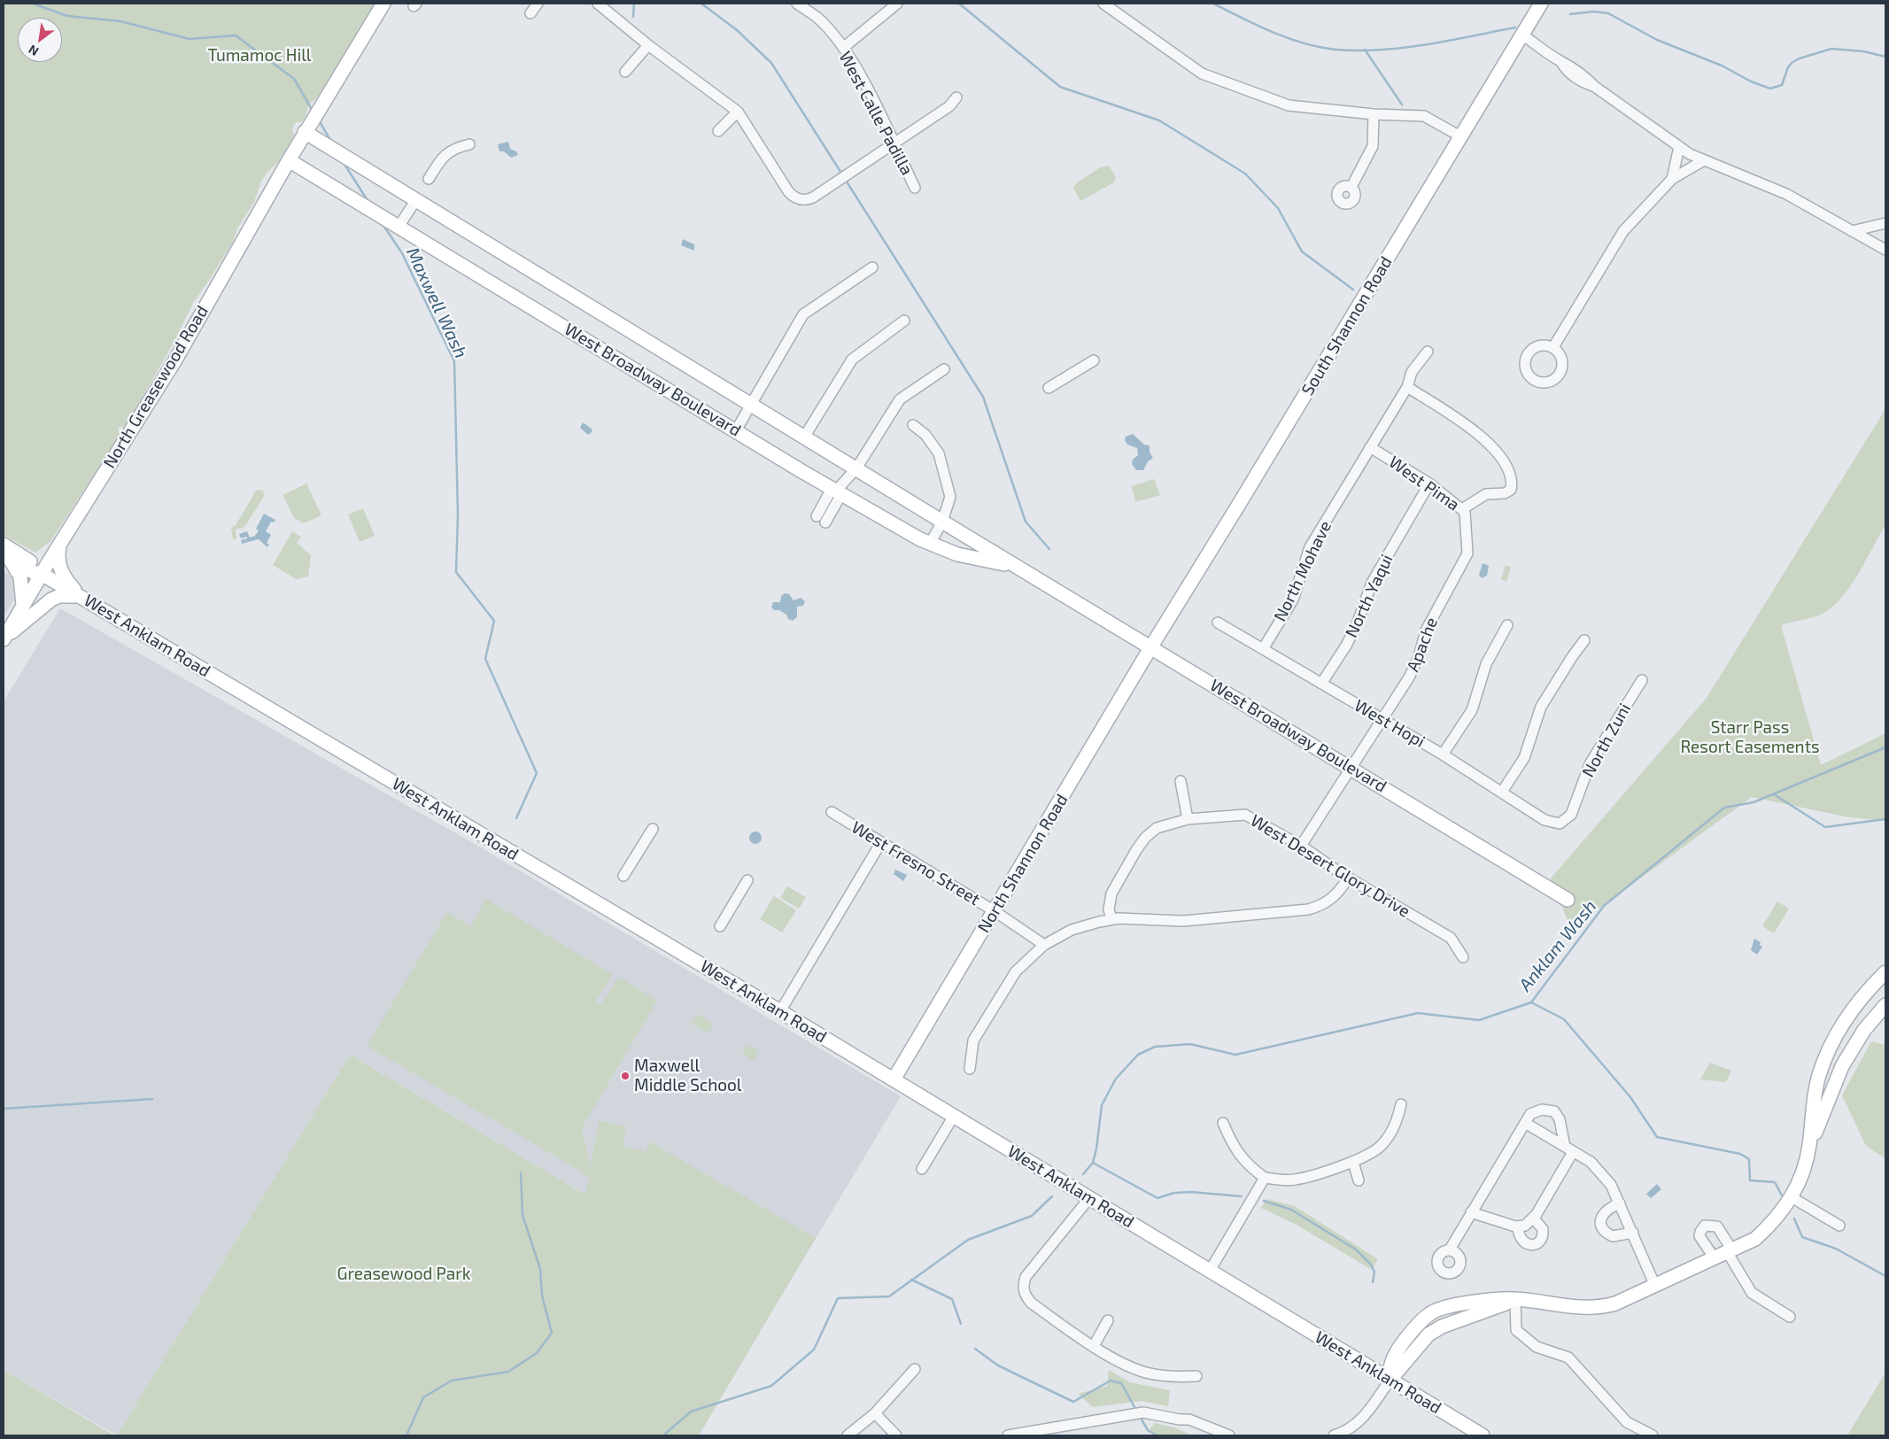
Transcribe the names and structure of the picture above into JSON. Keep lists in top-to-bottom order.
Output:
{
  "streets": {
    "street": [
      "West Calle Padilla",
      "South Shannon Road",
      "West Broadway Boulevard",
      "North Greasewood Road",
      "West Pima",
      "North Mohave",
      "North Yaqui",
      "West Anklam Road",
      "Apache",
      "West Hopi",
      "North Zuni",
      "West Fresno Street",
      "North Shannon Road",
      "West Desert Glory Drive"
    ]
  },
  "crossings": [
    ["South Shannon Road", "West Broadway Boulevard"],
    ["South Shannon Road", "North Shannon Road"],
    ["West Broadway Boulevard", "North Greasewood Road"],
    ["West Broadway Boulevard", "Apache"],
    ["West Broadway Boulevard", "North Shannon Road"],
    ["North Greasewood Road", "West Anklam Road"],
    ["West Pima", "North Mohave"],
    ["West Pima", "North Yaqui"],
    ["West Pima", "Apache"],
    ["North Mohave", "West Hopi"],
    ["North Yaqui", "West Hopi"],
    ["West Anklam Road", "North Shannon Road"],
    ["Apache", "West Hopi"],
    ["Apache", "West Desert Glory Drive"],
    ["West Hopi", "North Zuni"],
    ["West Fresno Street", "North Shannon Road"]
  ],
  "water": ["Maxwell Wash", "Anklam Wash"],
  "parks": ["Tumamoc Hill", "Starr Pass Resort Easements", "Greasewood Park"],
  "places": ["Maxwell Middle School"],
  "north": "bottom left"
}
